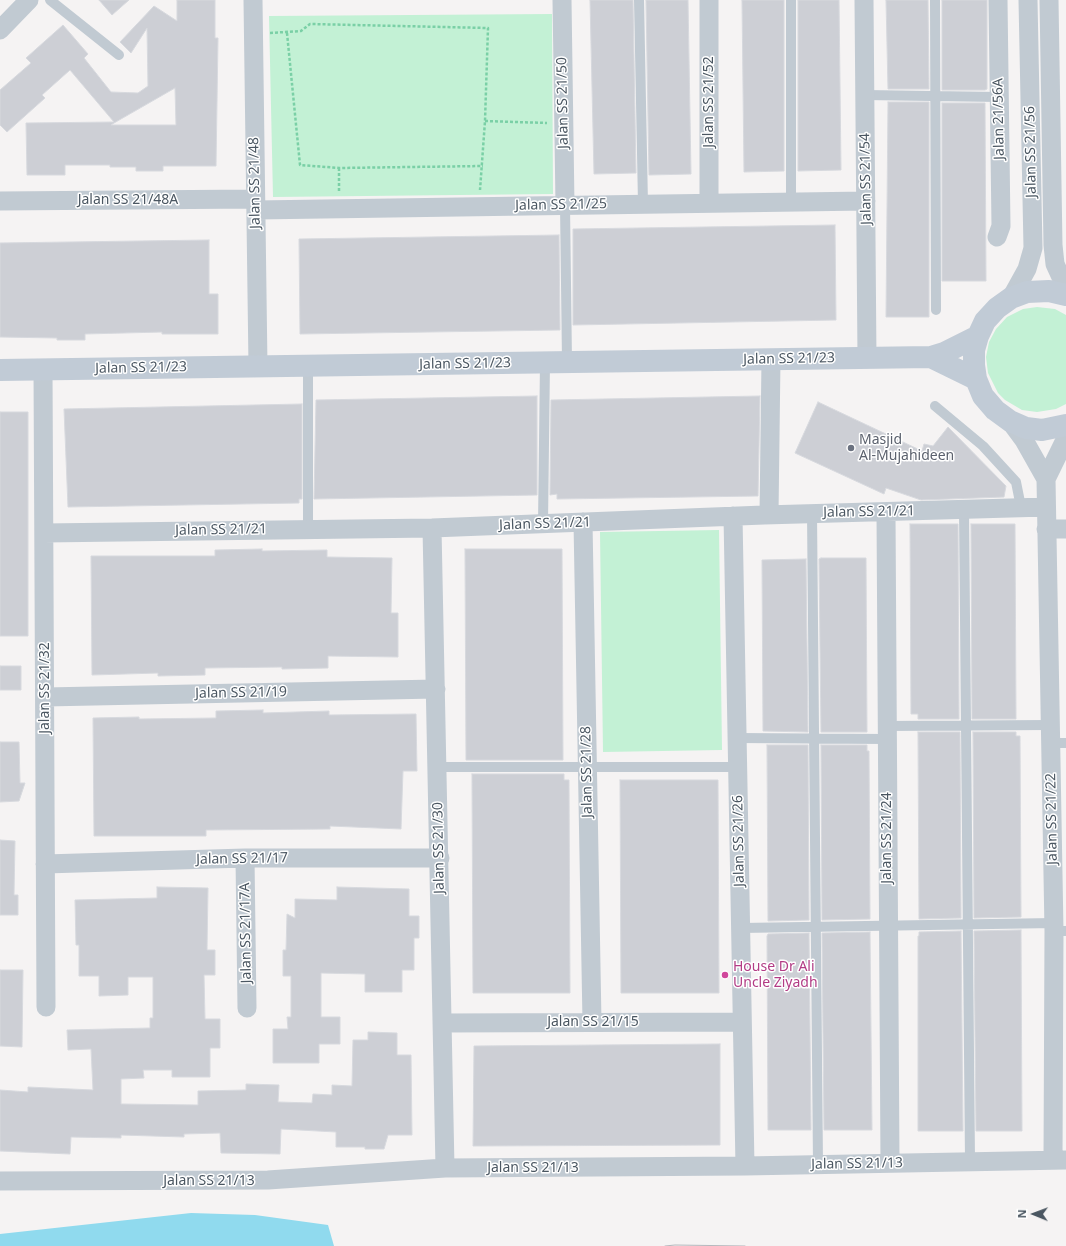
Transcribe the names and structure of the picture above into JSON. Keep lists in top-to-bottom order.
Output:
{
  "streets": {
    "street": [
      "Jalan SS 21/52",
      "Jalan SS 21/50",
      "Jalan 21/56A",
      "Jalan SS 21/56",
      "Jalan SS 21/54",
      "Jalan SS 21/48",
      "Jalan SS 21/48A",
      "Jalan SS 21/25",
      "Jalan SS 21/23",
      "Jalan SS 21/21",
      "Jalan SS 21/32",
      "Jalan SS 21/19",
      "Jalan SS 21/28",
      "Jalan SS 21/22",
      "Jalan SS 21/24",
      "Jalan SS 21/26",
      "Jalan SS 21/30",
      "Jalan SS 21/17",
      "Jalan SS 21/17A",
      "Jalan SS 21/15",
      "Jalan SS 21/13"
    ]
  },
  "crossings": [
    ["Jalan SS 21/52", "Jalan SS 21/25"],
    ["Jalan SS 21/50", "Jalan SS 21/25"],
    ["Jalan SS 21/54", "Jalan SS 21/25"],
    ["Jalan SS 21/54", "Jalan SS 21/23"],
    ["Jalan SS 21/48", "Jalan SS 21/48A"],
    ["Jalan SS 21/48", "Jalan SS 21/25"],
    ["Jalan SS 21/48", "Jalan SS 21/23"],
    ["Jalan SS 21/48A", "Jalan SS 21/25"],
    ["Jalan SS 21/23", "Jalan SS 21/32"],
    ["Jalan SS 21/21", "Jalan SS 21/32"],
    ["Jalan SS 21/21", "Jalan SS 21/28"],
    ["Jalan SS 21/21", "Jalan SS 21/22"],
    ["Jalan SS 21/21", "Jalan SS 21/24"],
    ["Jalan SS 21/21", "Jalan SS 21/26"],
    ["Jalan SS 21/21", "Jalan SS 21/30"],
    ["Jalan SS 21/32", "Jalan SS 21/19"],
    ["Jalan SS 21/32", "Jalan SS 21/17"],
    ["Jalan SS 21/19", "Jalan SS 21/30"],
    ["Jalan SS 21/28", "Jalan SS 21/15"],
    ["Jalan SS 21/22", "Jalan SS 21/13"],
    ["Jalan SS 21/24", "Jalan SS 21/13"],
    ["Jalan SS 21/26", "Jalan SS 21/15"],
    ["Jalan SS 21/26", "Jalan SS 21/13"],
    ["Jalan SS 21/30", "Jalan SS 21/17"],
    ["Jalan SS 21/30", "Jalan SS 21/15"],
    ["Jalan SS 21/30", "Jalan SS 21/13"],
    ["Jalan SS 21/17", "Jalan SS 21/17A"]
  ],
  "places": ["Masjid Al-Mujahideen", "House Dr Ali Uncle Ziyadh"],
  "north": "left"
}
